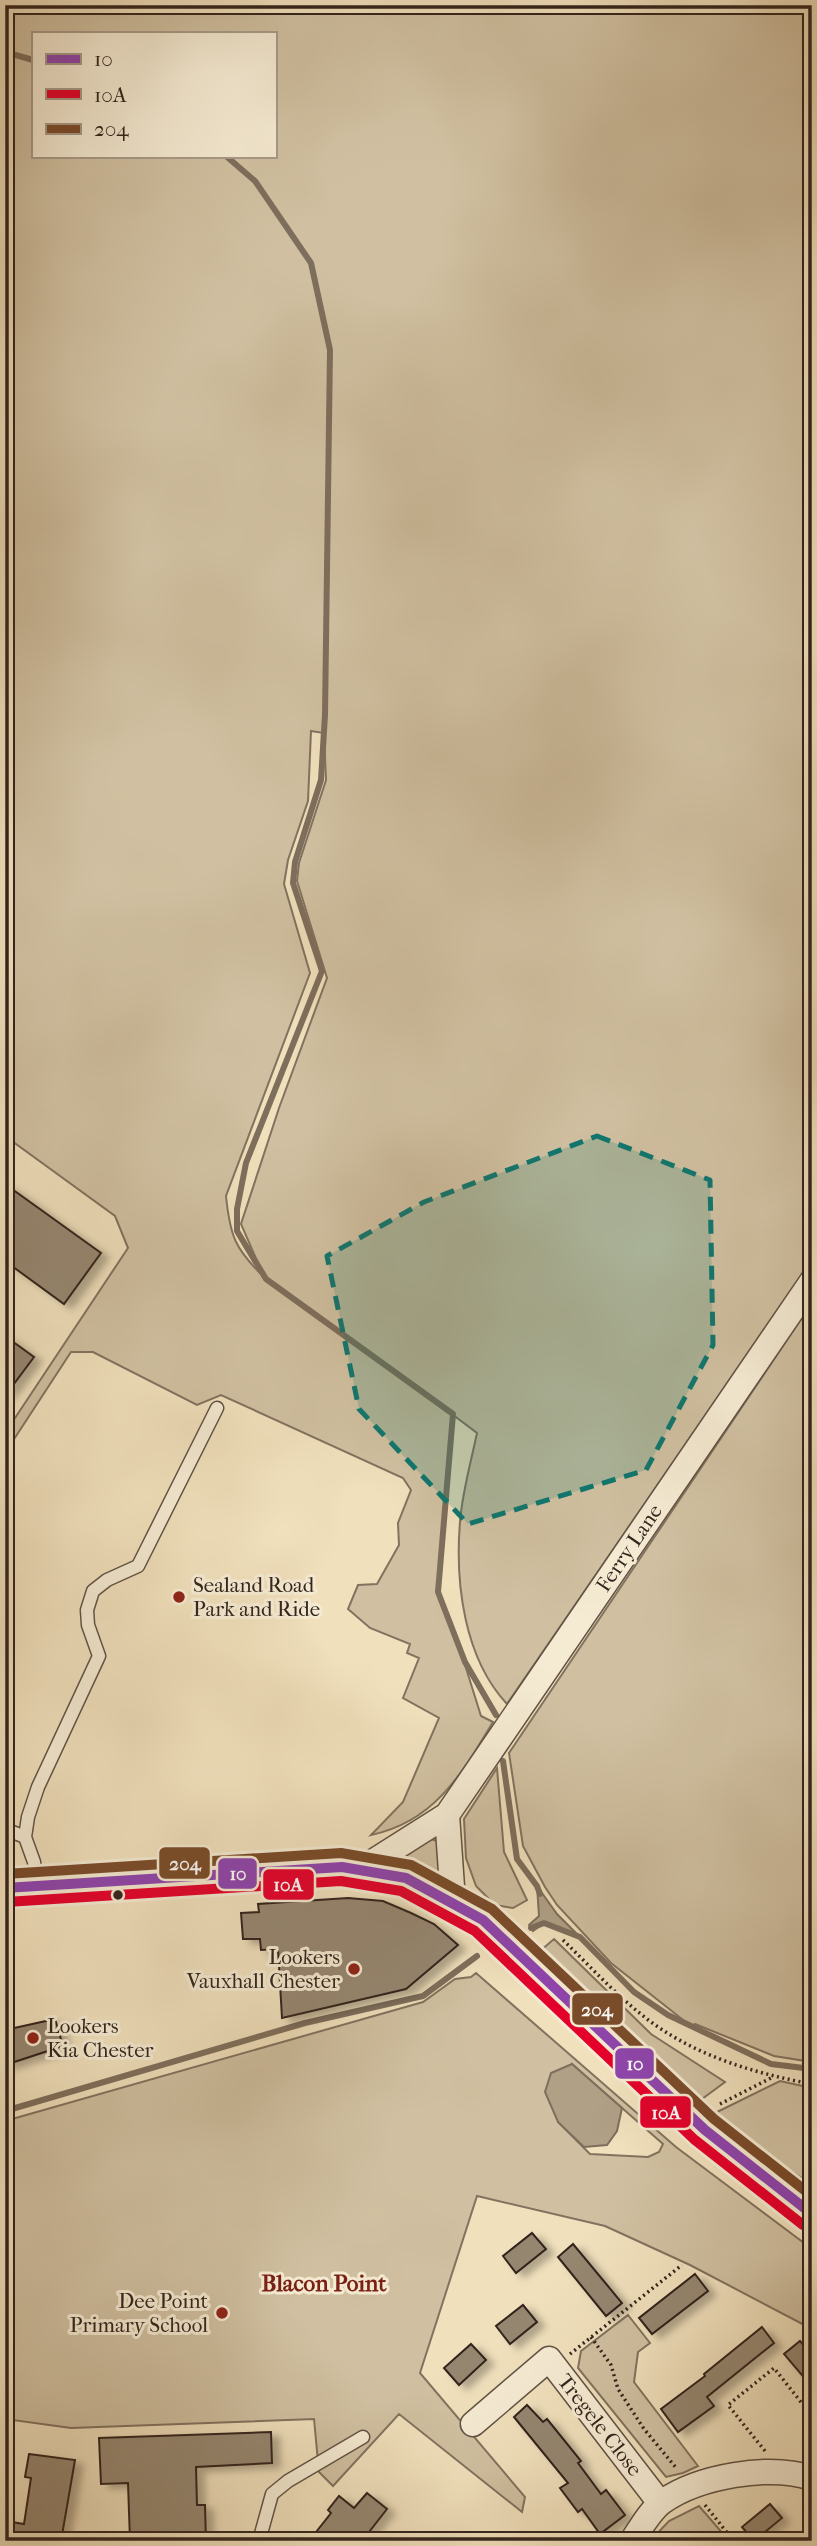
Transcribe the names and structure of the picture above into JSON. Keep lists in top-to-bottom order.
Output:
{
  "streets": {
    "street": ["Ferry Lane", "Tregele Close"]
  },
  "districts": ["Blacon Point"],
  "places": [
    "Sealand Road Park and Ride",
    "Lookers Vauxhall Chester",
    "Lookers Kia Chester",
    "Dee Point Primary School"
  ],
  "lines": ["transit line 204", "transit line 10", "transit line 10A"],
  "legend": ["10", "10A", "204"]
}
